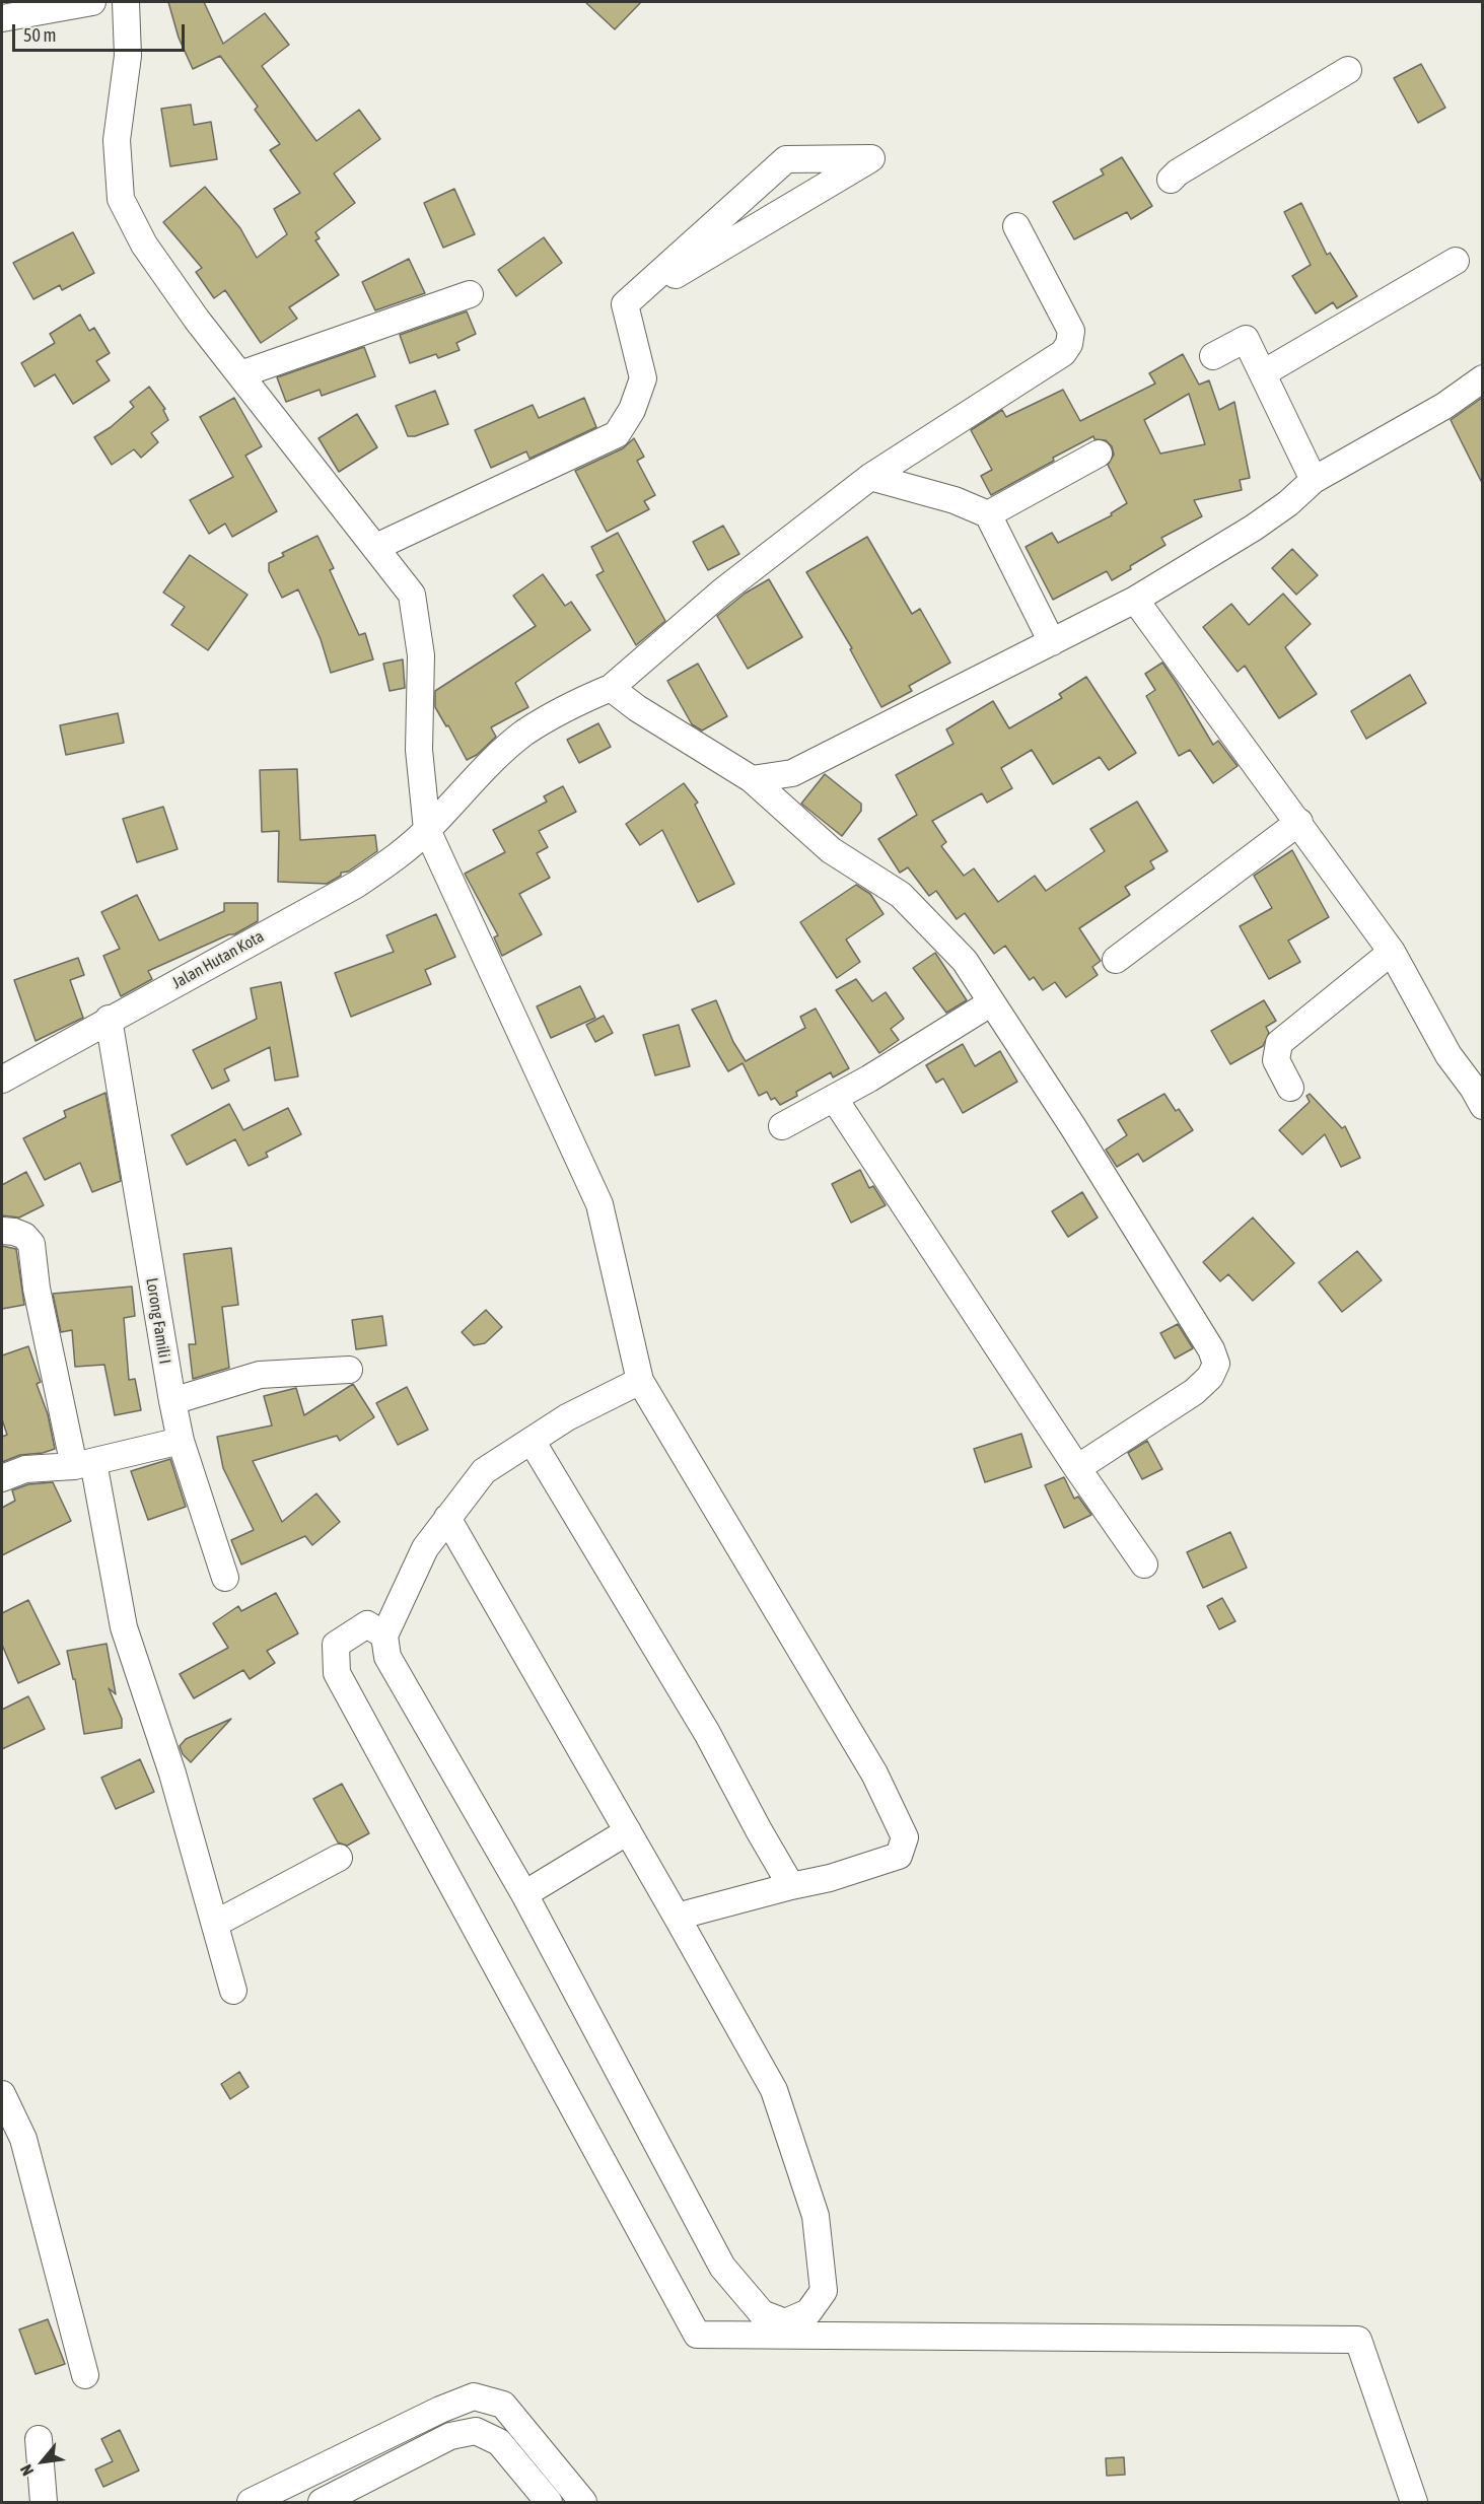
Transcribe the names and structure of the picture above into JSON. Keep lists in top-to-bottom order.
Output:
{
  "streets": {
    "street": ["Jalan Hutan Kota", "Lorong Famili I"]
  },
  "crossings": [
    ["Jalan Hutan Kota", "Lorong Famili I"]
  ],
  "scale_bar": "50 m",
  "north": "bottom left"
}
